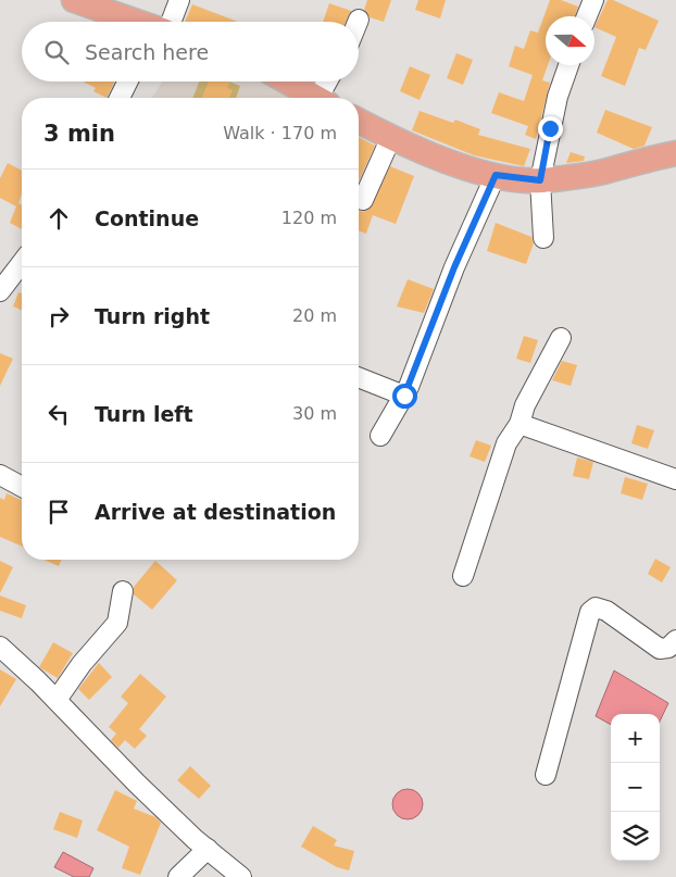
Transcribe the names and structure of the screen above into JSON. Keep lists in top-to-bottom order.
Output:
{
  "north": "right",
  "page": {
    "search": "Search here",
    "heading": ["3 min", "Walk · 170 m"],
    "list": [
      ["Continue", "120 m"],
      ["Turn right", "20 m"],
      ["Turn left", "30 m"],
      "Arrive at destination"
    ],
    "map_buttons": ["+", "−"]
  }
}
